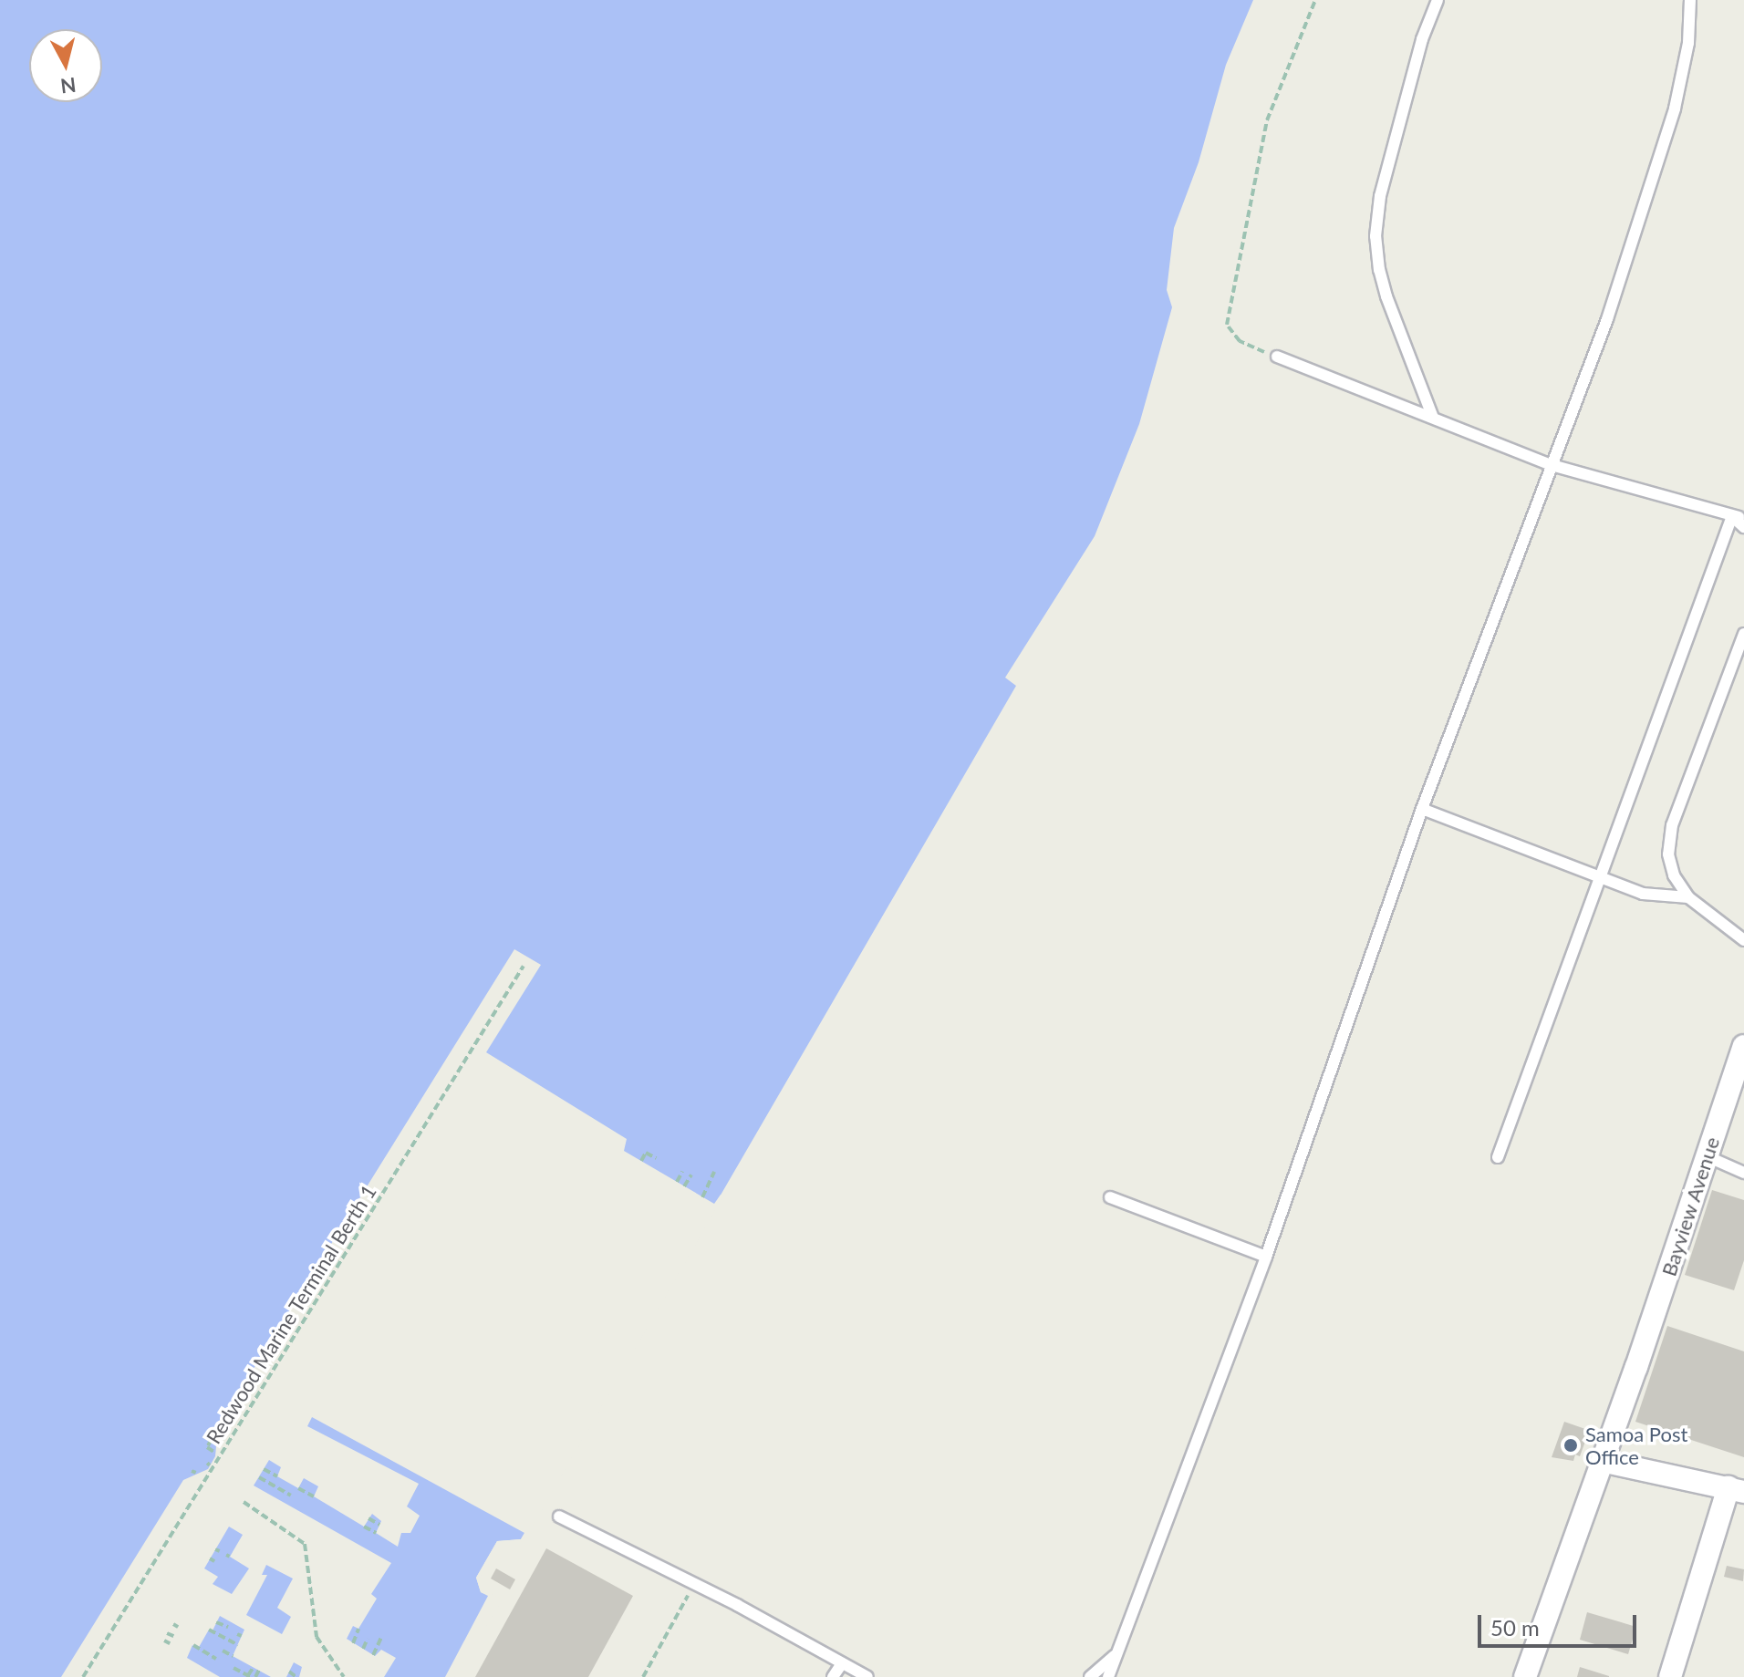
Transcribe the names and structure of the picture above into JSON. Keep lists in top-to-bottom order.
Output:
{
  "streets": {
    "street": ["Bayview Avenue"],
    "path": ["Redwood Marine Terminal Berth 1"]
  },
  "places": ["Samoa Post Office"],
  "scale_bar": "50 m",
  "north": "bottom"
}
